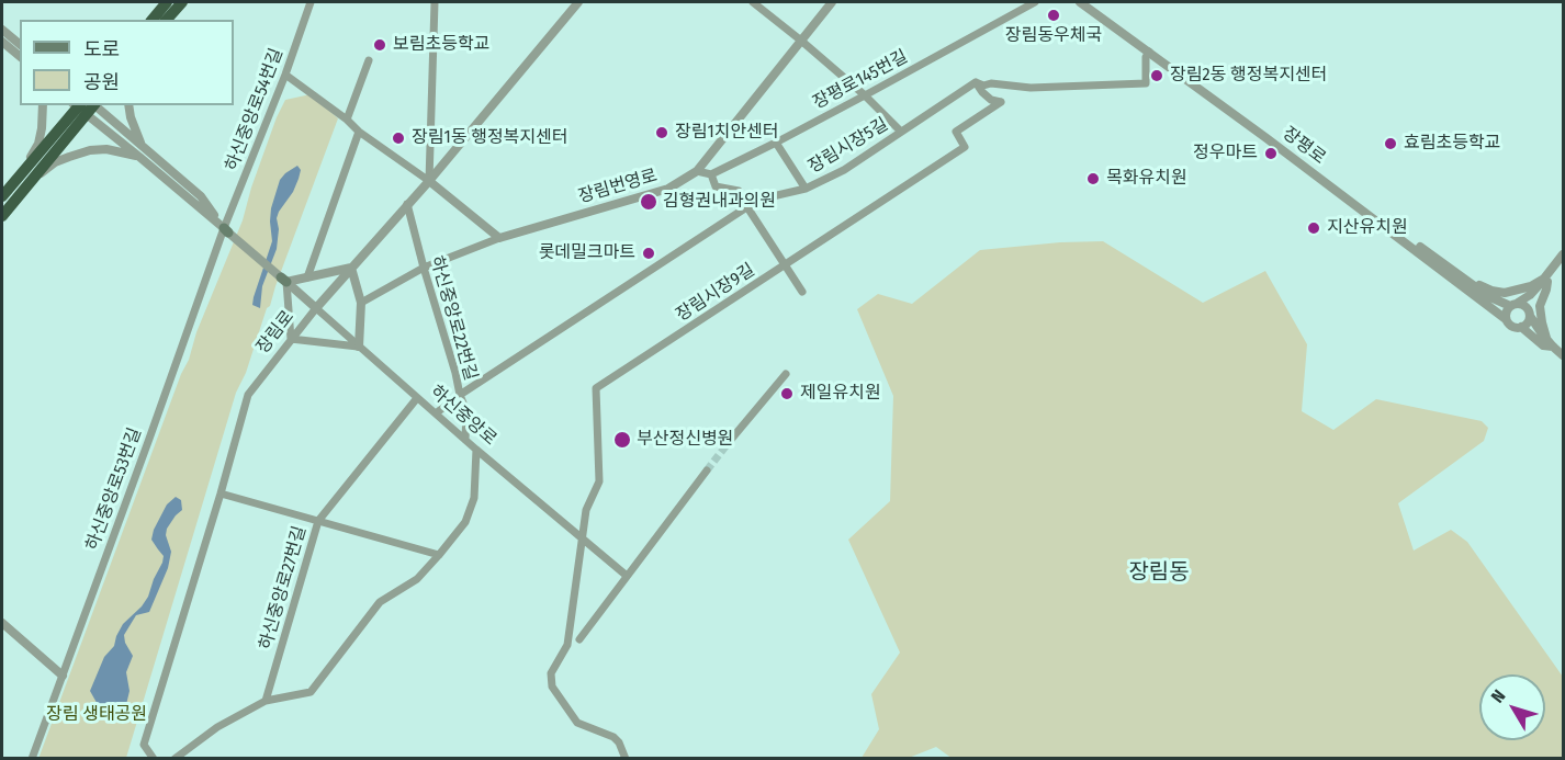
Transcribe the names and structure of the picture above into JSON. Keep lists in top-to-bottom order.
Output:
{
  "streets": {
    "street": [
      "장평로145번길",
      "하신중앙로54번길",
      "장림시장5길",
      "장평로",
      "장림번영로",
      "장림시장9길",
      "하신중앙로22번길",
      "장림로",
      "하신중앙로",
      "하신중앙로53번길",
      "하신중앙로27번길"
    ]
  },
  "crossings": [
    ["하신중앙로54번길", "하신중앙로"],
    ["하신중앙로54번길", "하신중앙로53번길"],
    ["장림시장5길", "장림시장9길"],
    ["장림시장5길", "하신중앙로22번길"],
    ["장림시장5길", "하신중앙로"],
    ["장림시장9길", "하신중앙로"],
    ["하신중앙로22번길", "장림로"],
    ["하신중앙로22번길", "하신중앙로"],
    ["장림로", "하신중앙로"],
    ["하신중앙로", "하신중앙로53번길"],
    ["하신중앙로", "하신중앙로27번길"]
  ],
  "districts": ["장림동"],
  "parks": ["장림 생태공원"],
  "places": [
    "장림동우체국",
    "보림초등학교",
    "장림2동 행정복지센터",
    "장림1치안센터",
    "장림1동 행정복지센터",
    "효림초등학교",
    "정우마트",
    "목화유치원",
    "김형권내과의원",
    "지산유치원",
    "롯데밀크마트",
    "제일유치원",
    "부산정신병원"
  ],
  "legend": ["도로", "공원"],
  "north": "top left"
}
